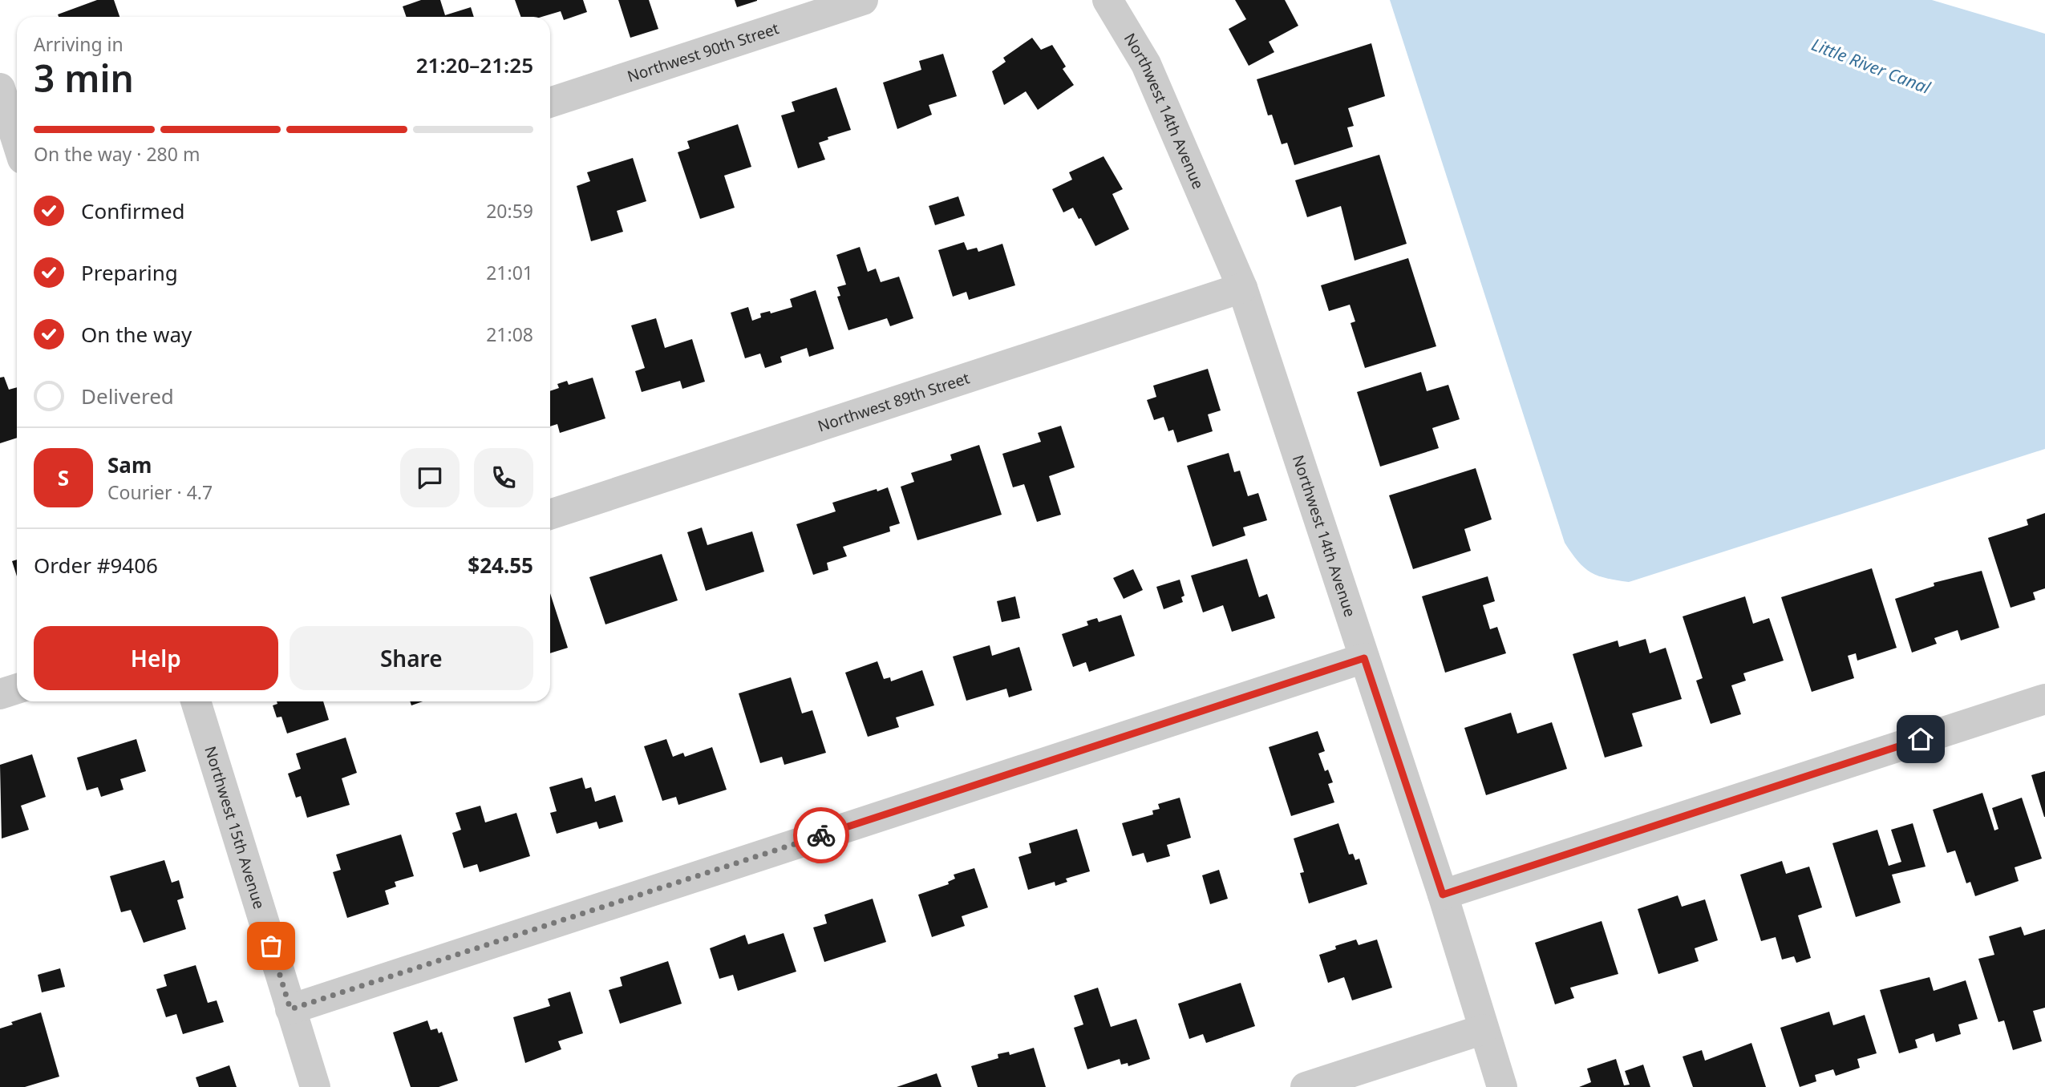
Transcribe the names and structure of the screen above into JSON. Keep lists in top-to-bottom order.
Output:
{
  "streets": {
    "street": [
      "Northwest 90th Street",
      "Northwest 14th Avenue",
      "Northwest 89th Street",
      "Northwest 15th Avenue"
    ]
  },
  "crossings": [
    ["Northwest 14th Avenue", "Northwest 89th Street"]
  ],
  "water": ["Little River Canal"],
  "page": {
    "heading": ["3 min", "Arriving in", "21:20–21:25"],
    "panel": [
      "Sam",
      "Courier · 4.7",
      "Order #9406",
      "$24.55"
    ],
    "bar": "On the way · 280 m",
    "list": [
      ["Confirmed", "20:59"],
      ["Preparing", "21:01"],
      ["On the way", "21:08"],
      "Delivered"
    ],
    "round": "S",
    "buttons": ["Help", "Share"]
  }
}
